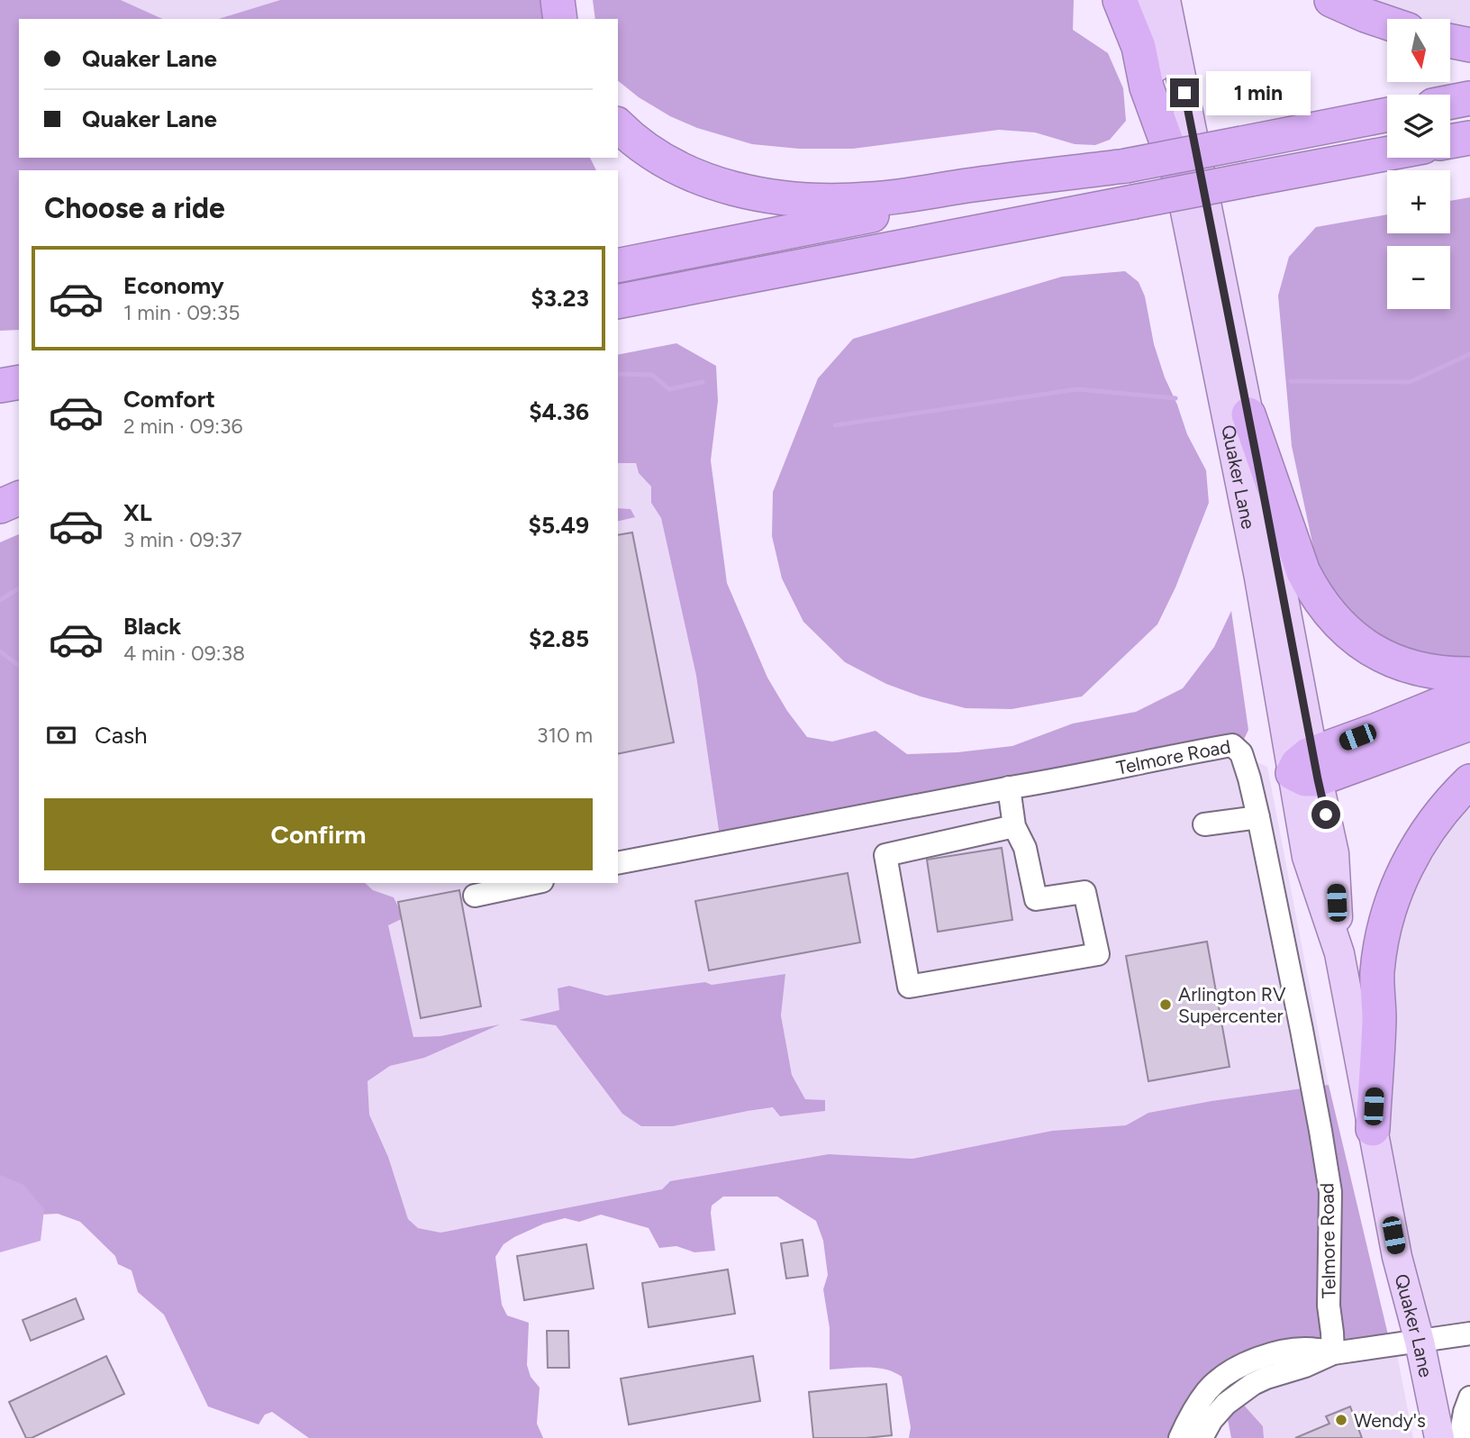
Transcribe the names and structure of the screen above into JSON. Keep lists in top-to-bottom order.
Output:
{
  "streets": {
    "main road": ["Quaker Lane"],
    "street": ["Telmore Road"]
  },
  "places": ["Arlington RV Supercenter", "Wendy's"],
  "north": "bottom",
  "page": {
    "map_buttons": ["+", "−"],
    "banner": ["Quaker Lane", "Quaker Lane"],
    "bubble": "1 min",
    "heading": "Choose a ride",
    "list": [
      {
        "name": "Economy",
        "note": "1 min · 09:35",
        "value": "$3.23"
      },
      {
        "name": "Comfort",
        "note": "2 min · 09:36",
        "value": "$4.36"
      },
      {
        "name": "XL",
        "note": "3 min · 09:37",
        "value": "$5.49"
      },
      {
        "name": "Black",
        "note": "4 min · 09:38",
        "value": "$2.85"
      }
    ],
    "pay": ["Cash", "310 m"],
    "buttons": "Confirm"
  }
}
